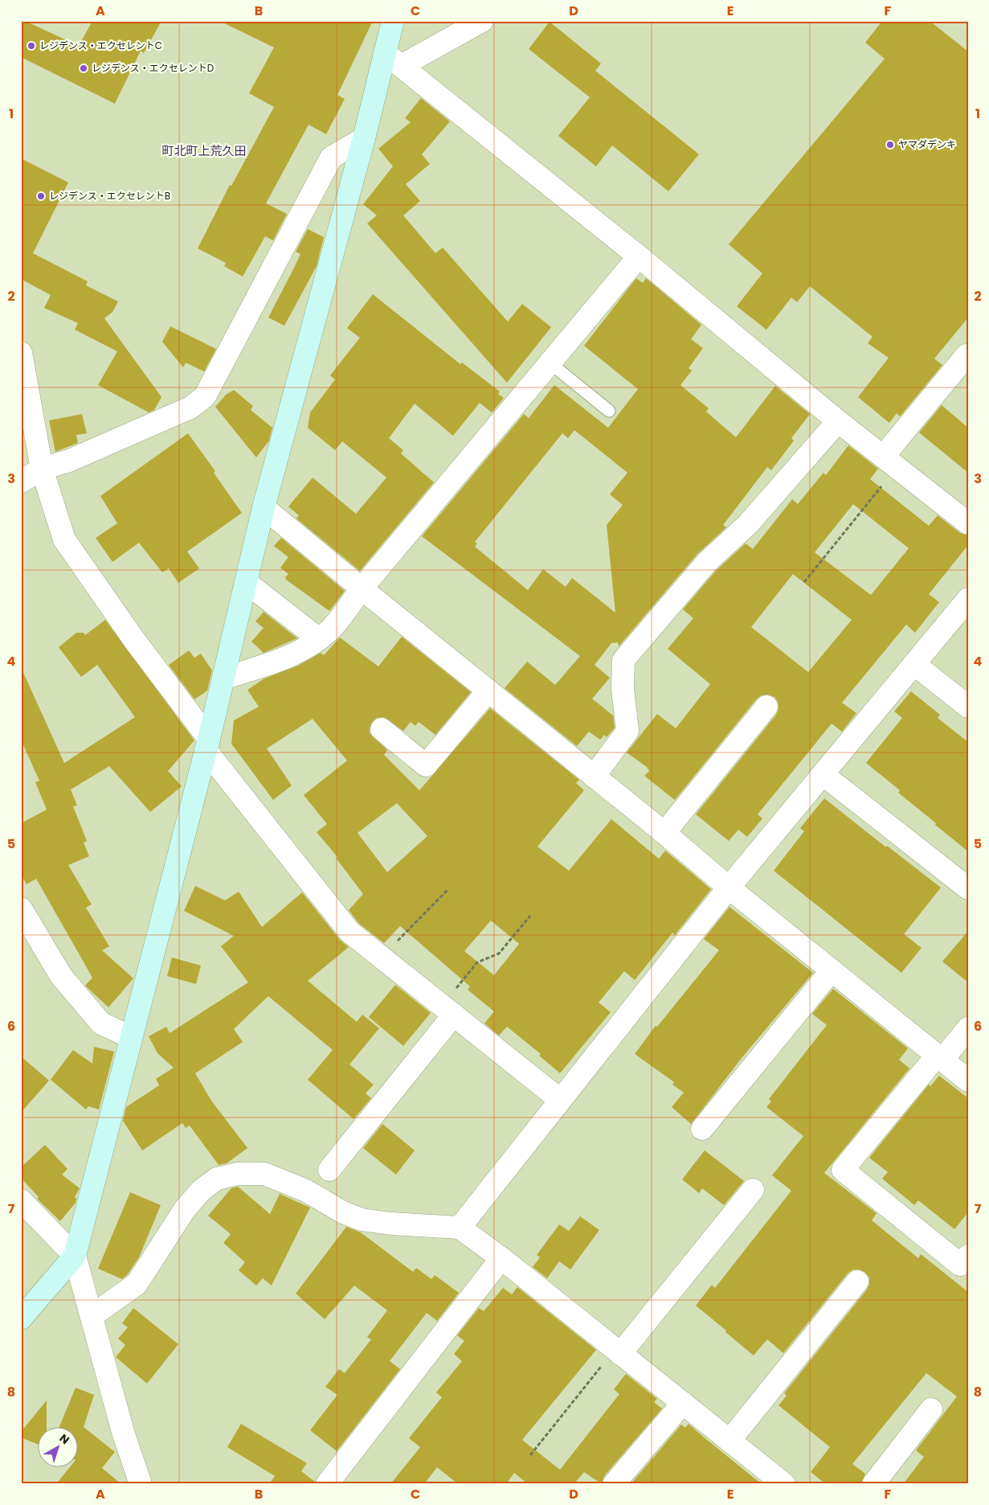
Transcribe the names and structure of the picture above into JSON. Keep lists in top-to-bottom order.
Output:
{
  "districts": ["町北町上荒久田"],
  "places": [
    "レジデンス・エクセレントC",
    "レジデンス・エクセレントD",
    "ヤマダデンキ",
    "レジデンス・エクセレントB"
  ],
  "north": "top right",
  "grid": {
    "columns": [
      "A",
      "B",
      "C",
      "D",
      "E",
      "F"
    ],
    "rows": [
      "1",
      "2",
      "3",
      "4",
      "5",
      "6",
      "7",
      "8"
    ]
  }
}
